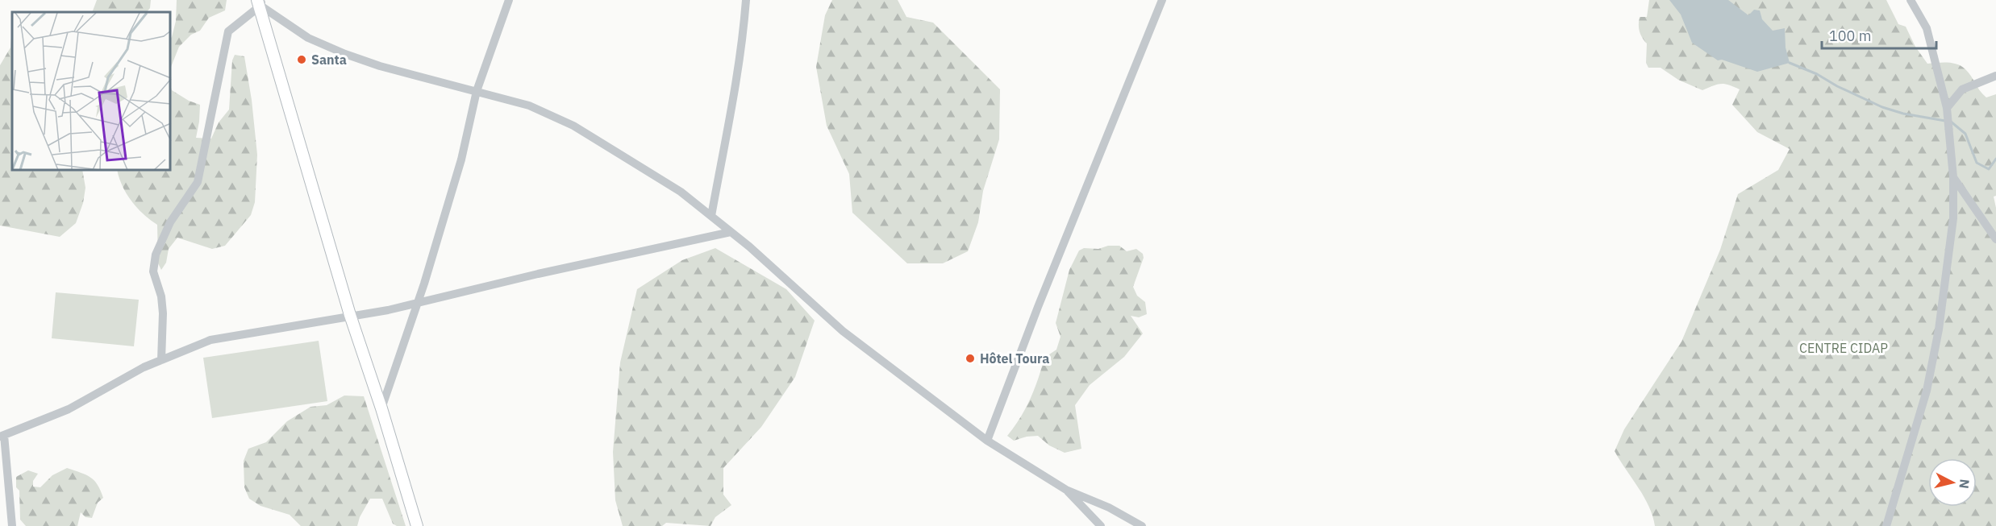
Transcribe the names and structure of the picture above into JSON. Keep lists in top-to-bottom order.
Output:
{
  "parks": ["CENTRE CIDAP"],
  "places": ["Santa", "Hôtel Toura"],
  "scale_bar": "100 m",
  "north": "right"
}
